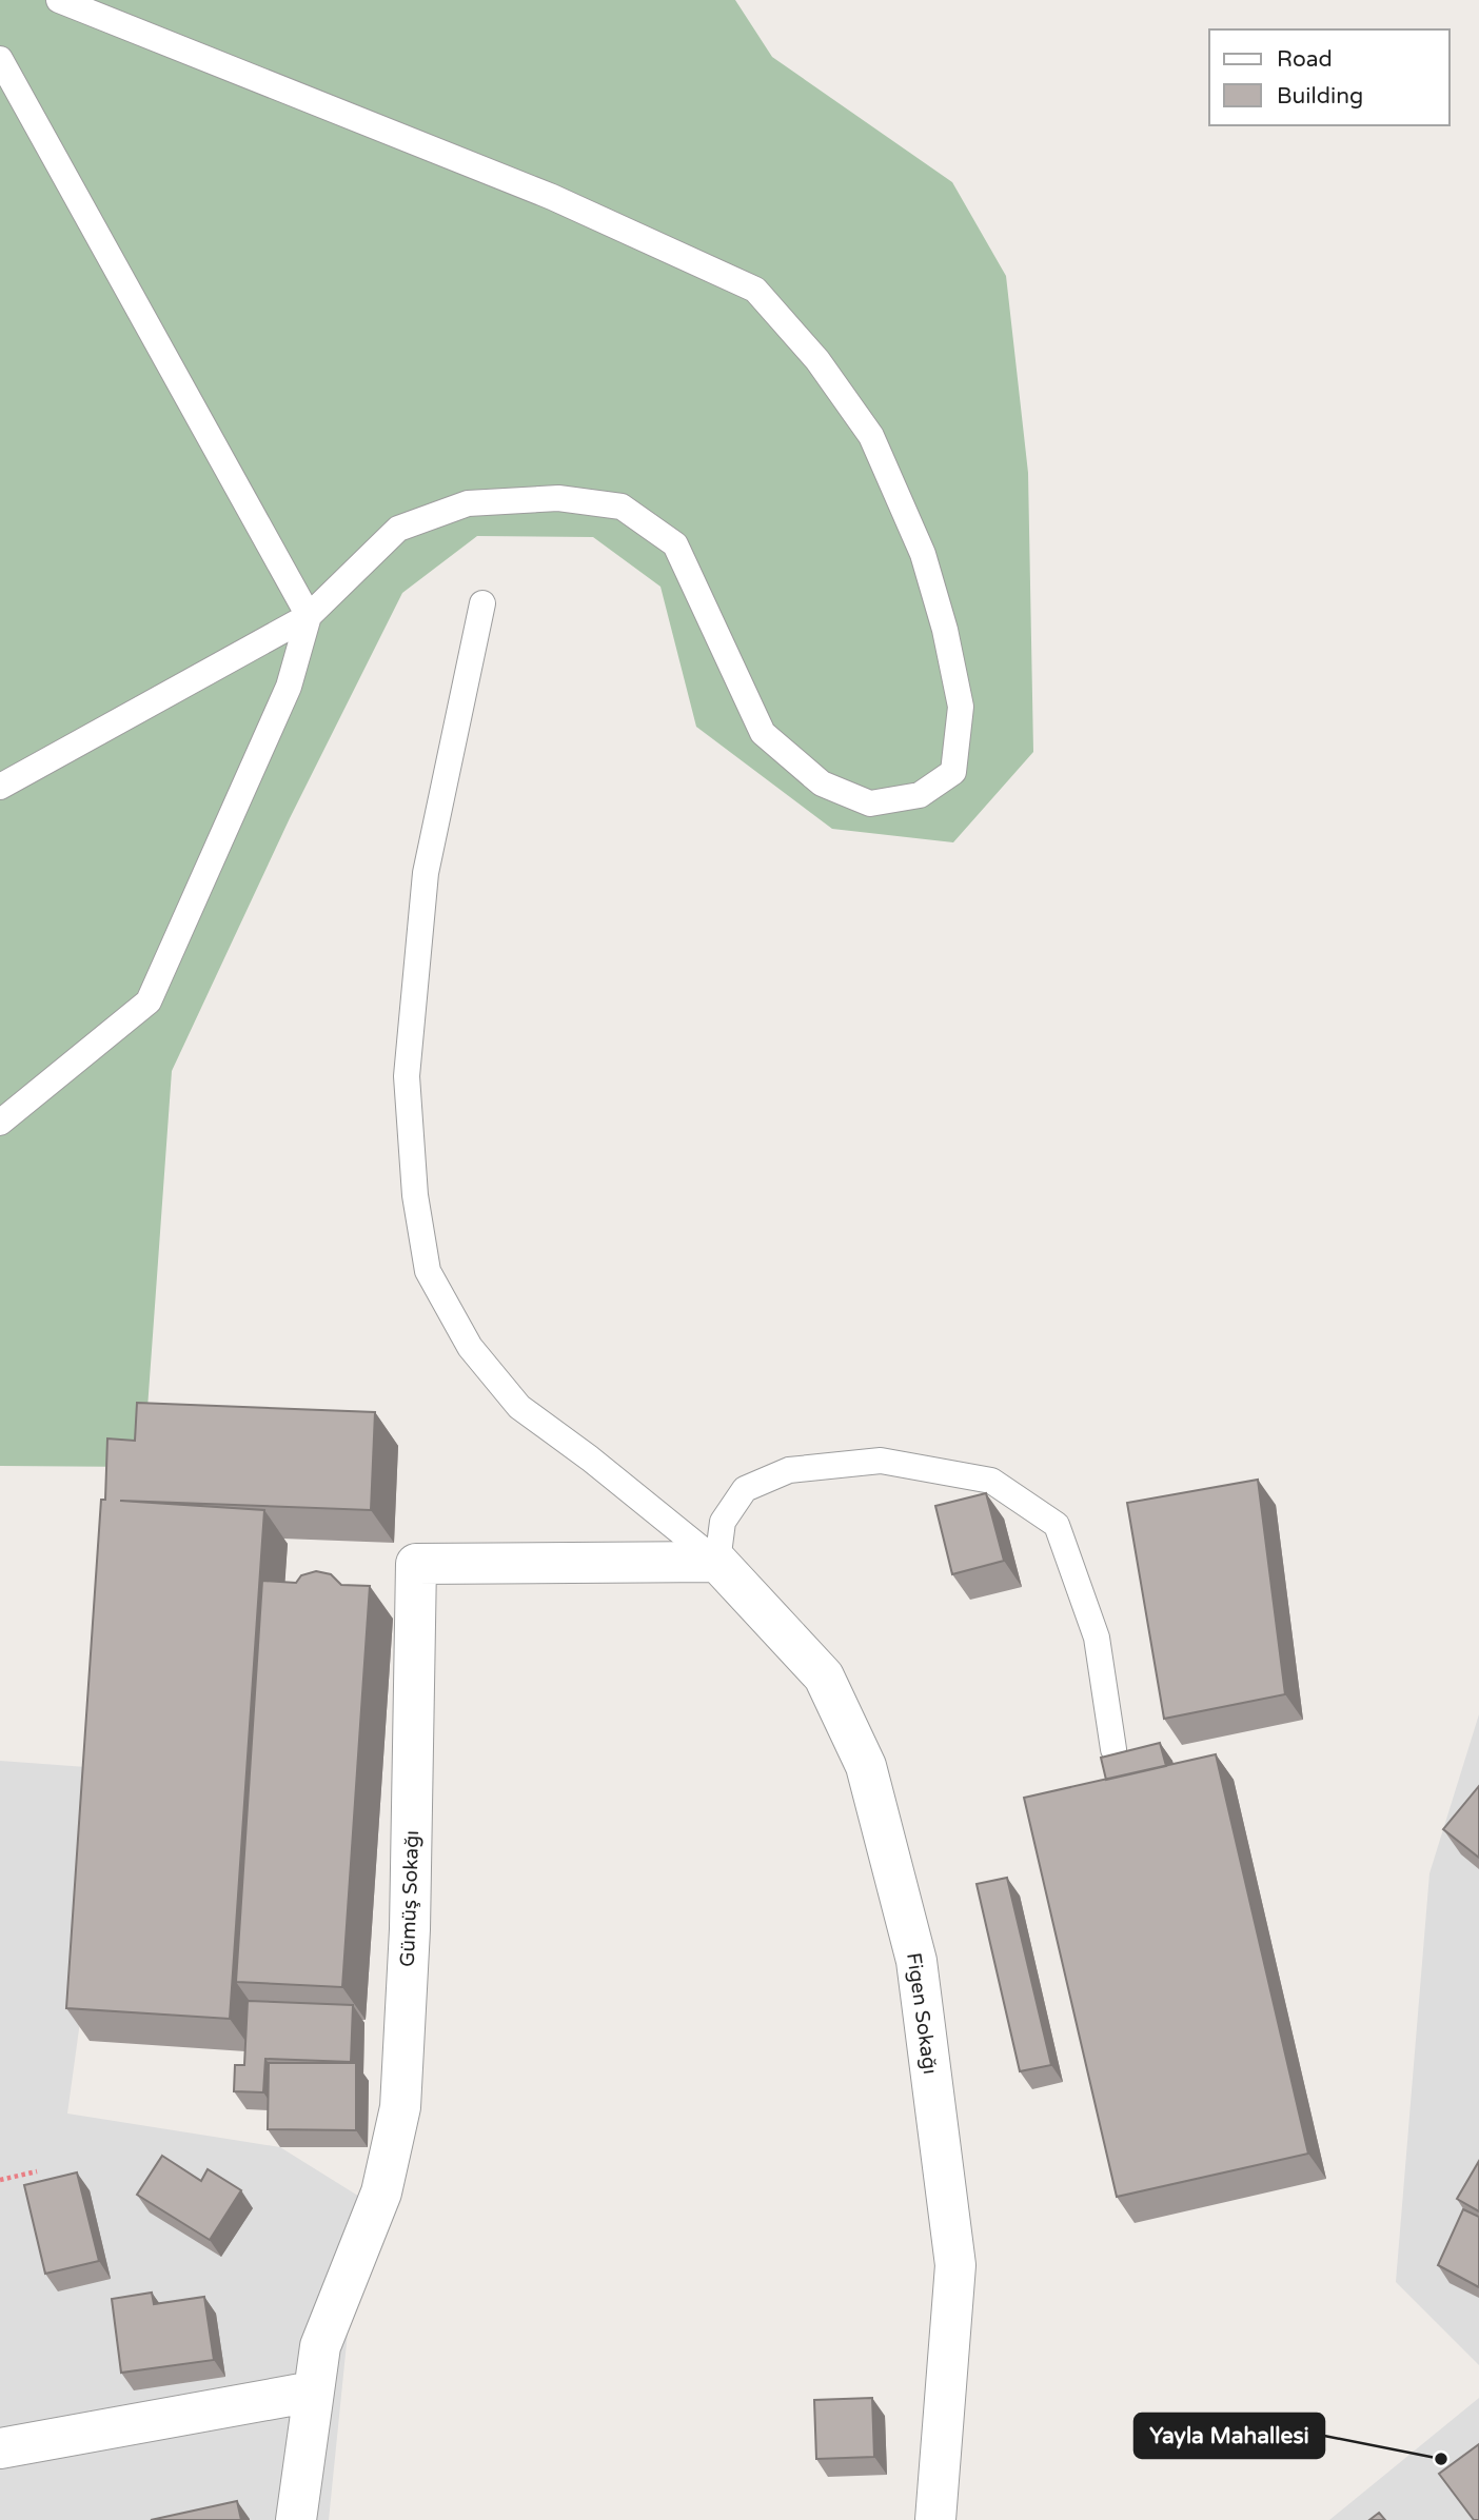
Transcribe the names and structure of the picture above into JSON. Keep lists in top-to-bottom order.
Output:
{
  "streets": {
    "street": ["Gümüş Sokağı", "Figen Sokağı"]
  },
  "crossings": [
    ["Gümüş Sokağı", "Figen Sokağı"]
  ],
  "places": ["Yayla Mahallesi"],
  "legend": ["Road", "Building"]
}
